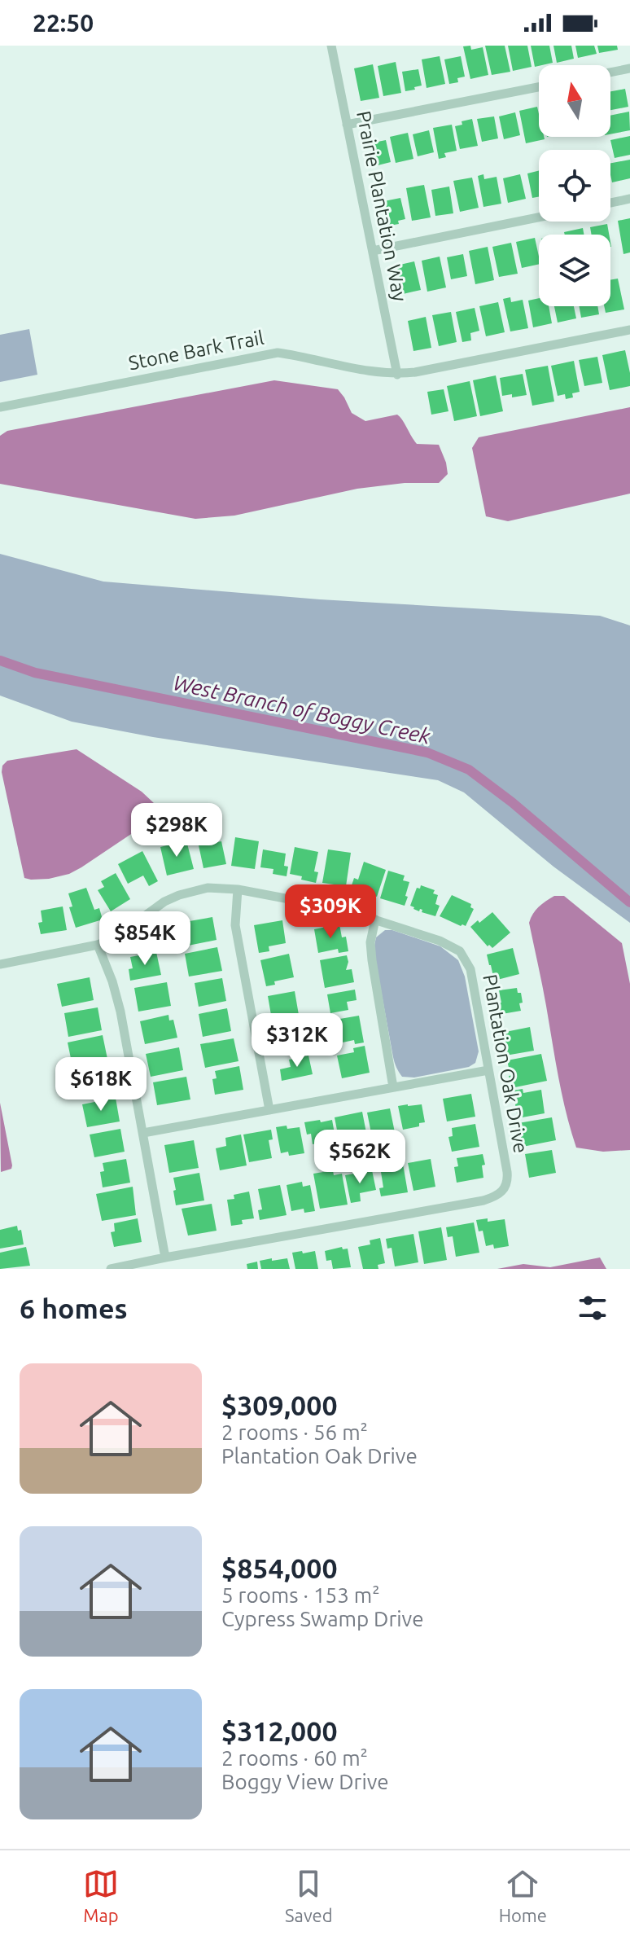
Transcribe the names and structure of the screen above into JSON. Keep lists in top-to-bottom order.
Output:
{
  "streets": {
    "street": ["Prairie Plantation Way", "Stone Bark Trail", "Plantation Oak Drive"]
  },
  "crossings": [
    ["Prairie Plantation Way", "Stone Bark Trail"]
  ],
  "water": ["West Branch of Boggy Creek"],
  "north": "top",
  "page": {
    "status": "22:50",
    "price": [
      "$298K",
      "$309K",
      "$854K",
      "$312K",
      "$618K",
      "$562K"
    ],
    "heading": "6 homes",
    "list": [
      {
        "name": "$309,000",
        "note": "2 rooms · 56 m² · Plantation Oak Drive"
      },
      {
        "name": "$854,000",
        "note": "5 rooms · 153 m² · Cypress Swamp Drive"
      },
      {
        "name": "$312,000",
        "note": "2 rooms · 60 m² · Boggy View Drive"
      }
    ],
    "tabs": ["Map", "Saved", "Home"]
  }
}
